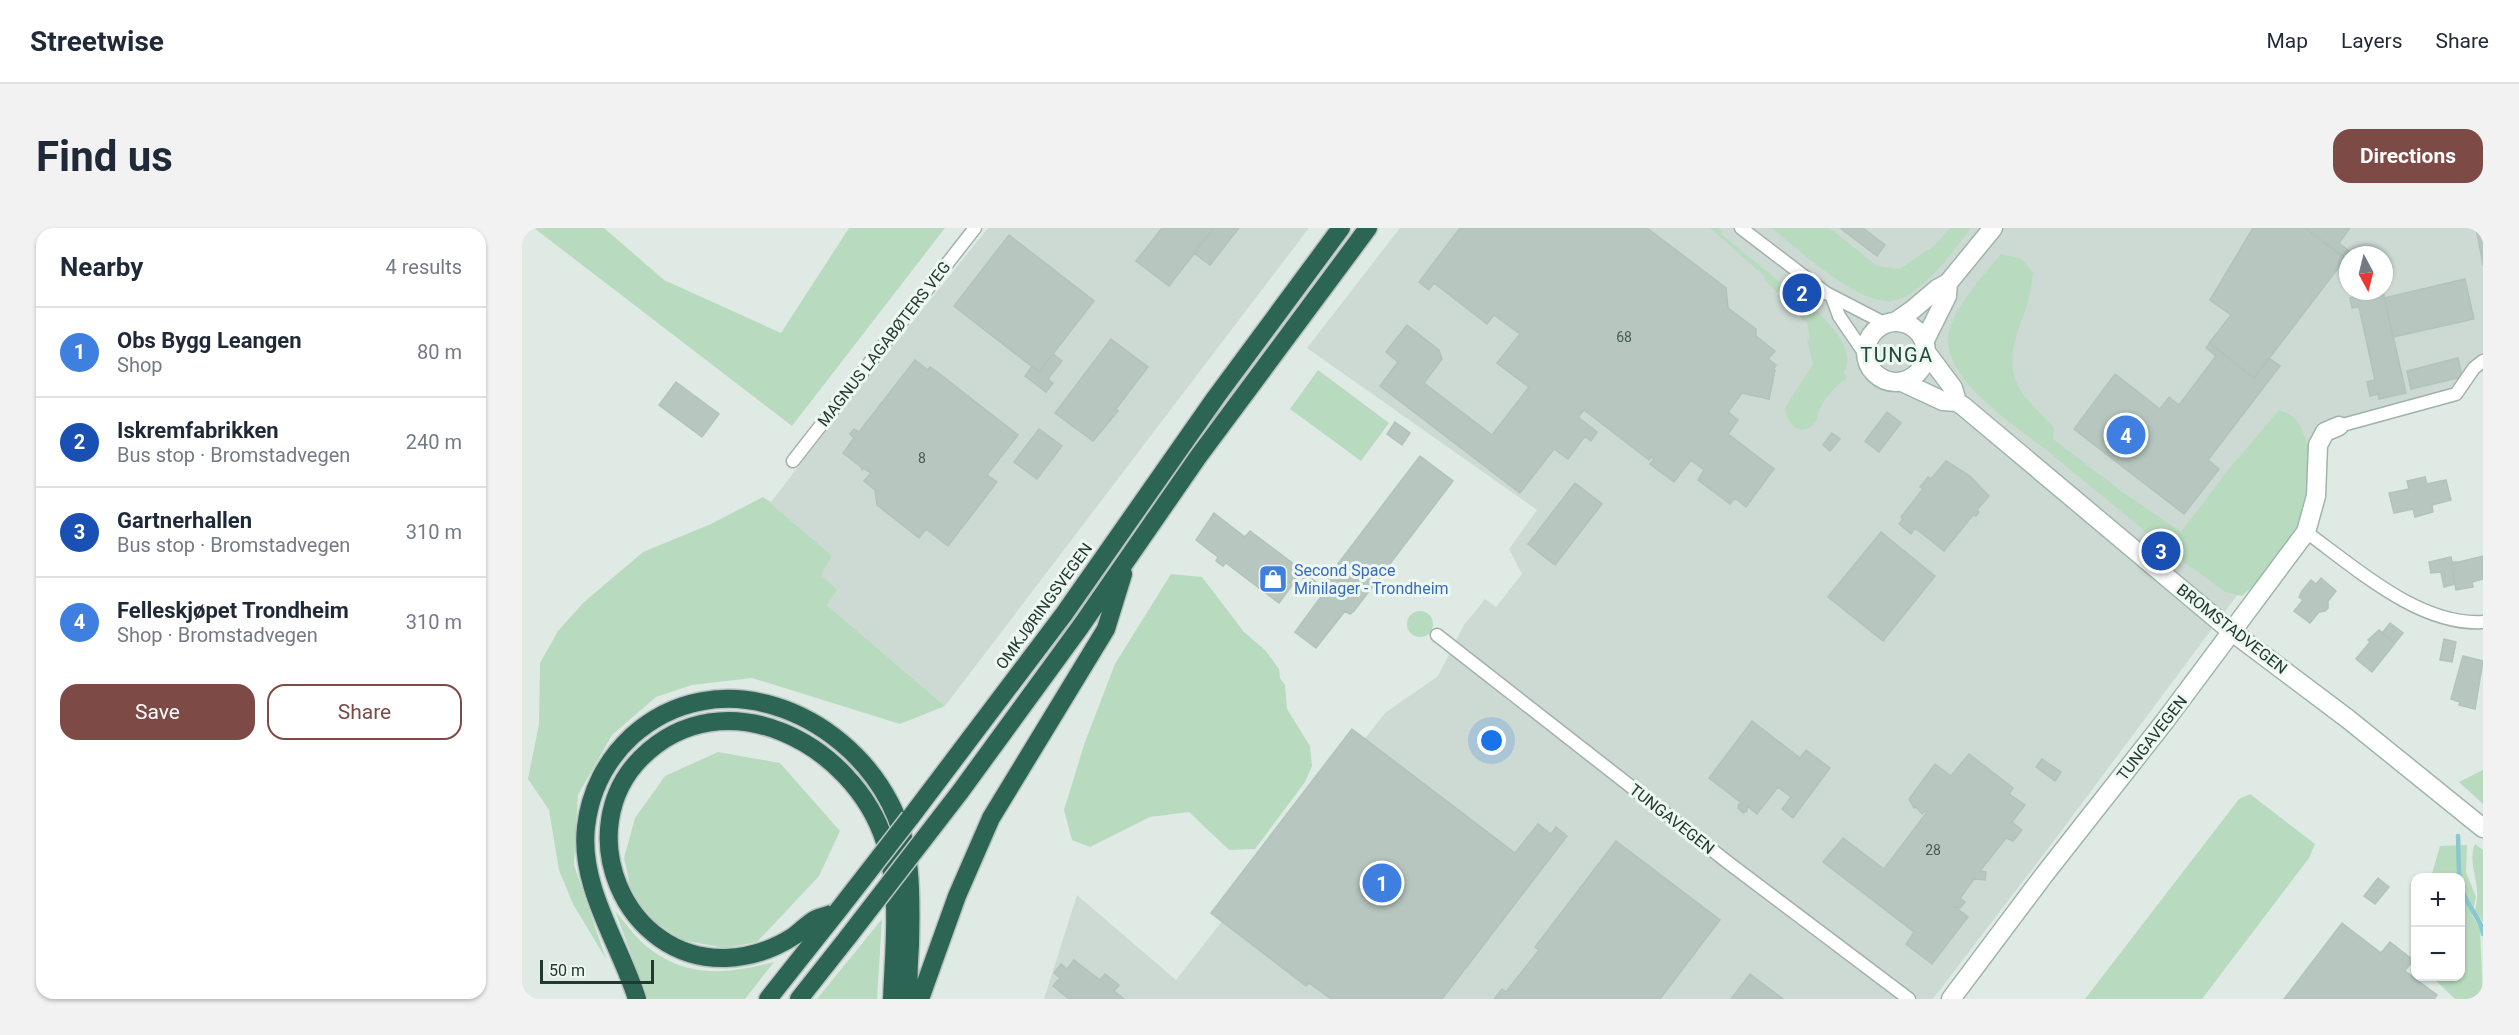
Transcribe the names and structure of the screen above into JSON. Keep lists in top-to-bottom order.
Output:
{
  "streets": {
    "highway": ["OMKJØRINGSVEGEN"],
    "street": ["MAGNUS LAGABØTERS VEG", "BROMSTADVEGEN", "TUNGAVEGEN"]
  },
  "crossings": [
    ["BROMSTADVEGEN", "TUNGAVEGEN"]
  ],
  "districts": ["TUNGA"],
  "places": {
    "shop": ["Second Space Minilager - Trondheim"]
  },
  "house_numbers": ["68", "8", "28"],
  "scale_bar": "50 m",
  "north": "bottom",
  "page": {
    "header": "Streetwise",
    "nav": ["Map", "Layers", "Share"],
    "buttons": [
      "Directions",
      ["Save", "Share"]
    ],
    "title": "Find us",
    "heading": ["Nearby", "4 results"],
    "pins": [
      "2",
      "4",
      "3",
      "1"
    ],
    "list": [
      {
        "mark": "1",
        "name": "Obs Bygg Leangen",
        "note": "Shop",
        "value": "80 m"
      },
      {
        "mark": "2",
        "name": "Iskremfabrikken",
        "note": "Bus stop · Bromstadvegen",
        "value": "240 m"
      },
      {
        "mark": "3",
        "name": "Gartnerhallen",
        "note": "Bus stop · Bromstadvegen",
        "value": "310 m"
      },
      {
        "mark": "4",
        "name": "Felleskjøpet Trondheim",
        "note": "Shop · Bromstadvegen",
        "value": "310 m"
      }
    ],
    "map_buttons": ["+", "−"],
    "scale": "50 m"
  }
}
